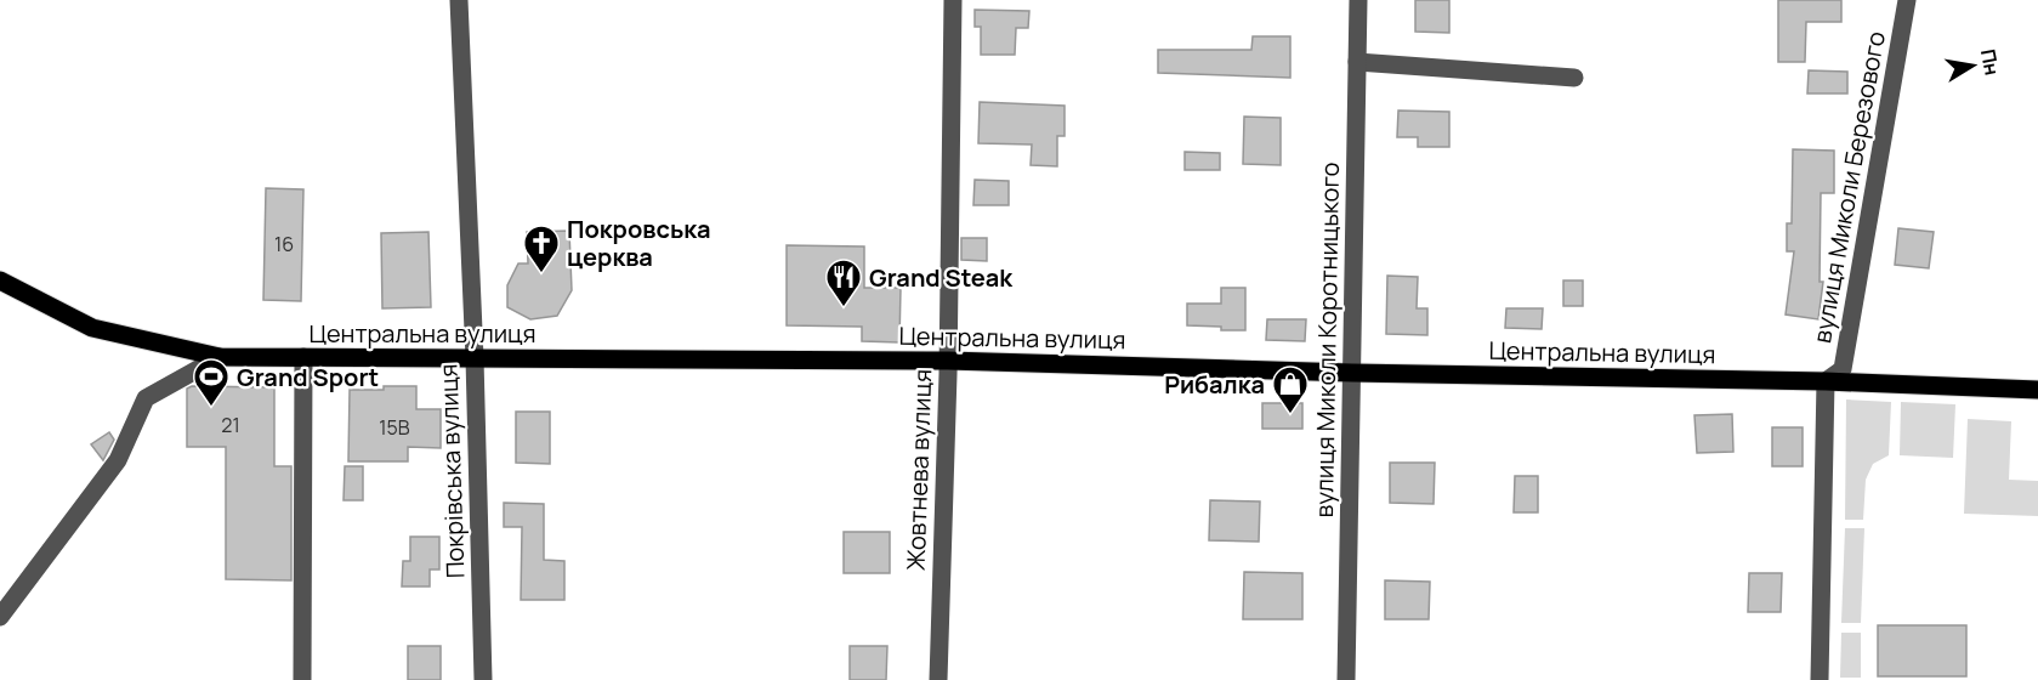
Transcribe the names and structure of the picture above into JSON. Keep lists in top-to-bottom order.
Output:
{
  "streets": {
    "main road": ["Центральна вулиця"],
    "street": [
      "вулиця Миколи Березового",
      "вулиця Миколи Коротницького",
      "Жовтнева вулиця",
      "Покрівська вулиця"
    ]
  },
  "crossings": [
    ["вулиця Миколи Березового", "Центральна вулиця"],
    ["Центральна вулиця", "вулиця Миколи Коротницького"],
    ["Центральна вулиця", "Жовтнева вулиця"],
    ["Центральна вулиця", "Покрівська вулиця"]
  ],
  "places": {
    "church": ["Покровська церква"],
    "restaurant": ["Grand Steak"],
    "sports": ["Grand Sport"],
    "shop": ["Рибалка"]
  },
  "house_numbers": ["16", "21", "15В"],
  "north": "right"
}
